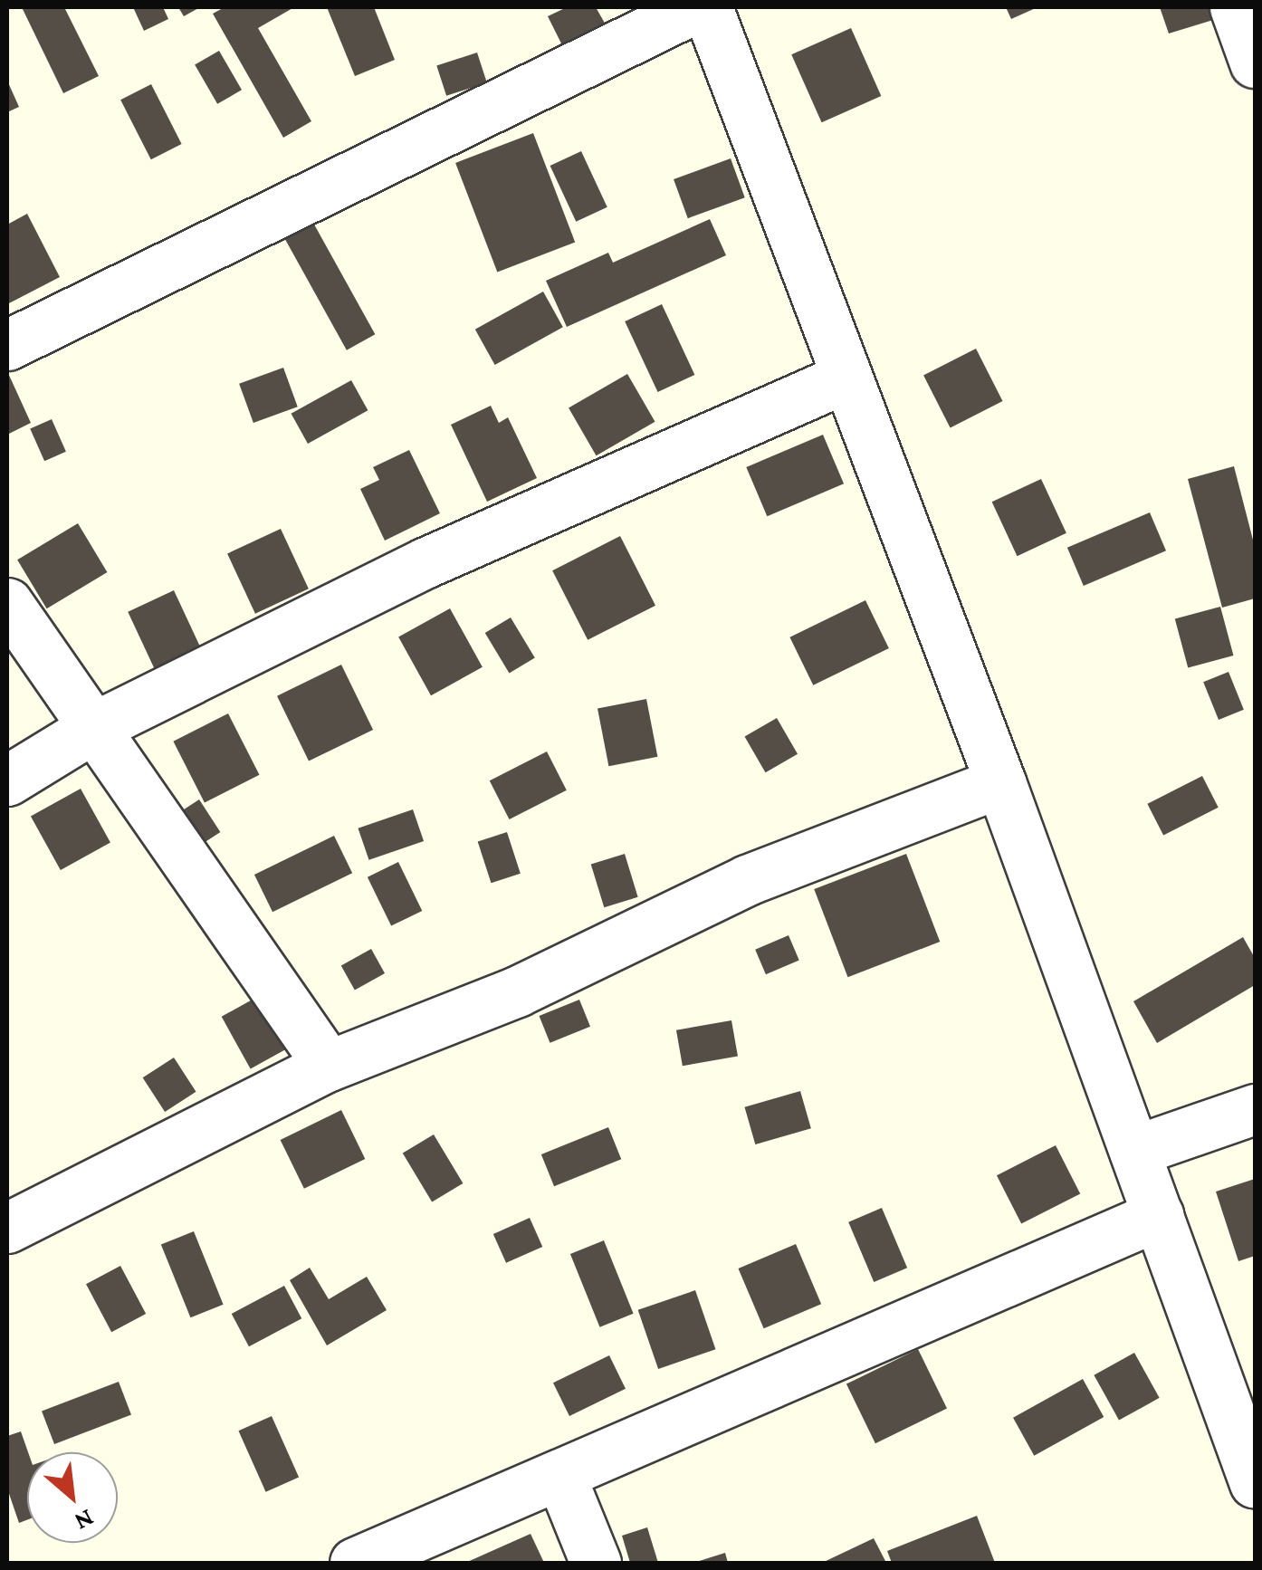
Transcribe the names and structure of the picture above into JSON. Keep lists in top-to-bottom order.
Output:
{
  "north": "bottom right"
}
